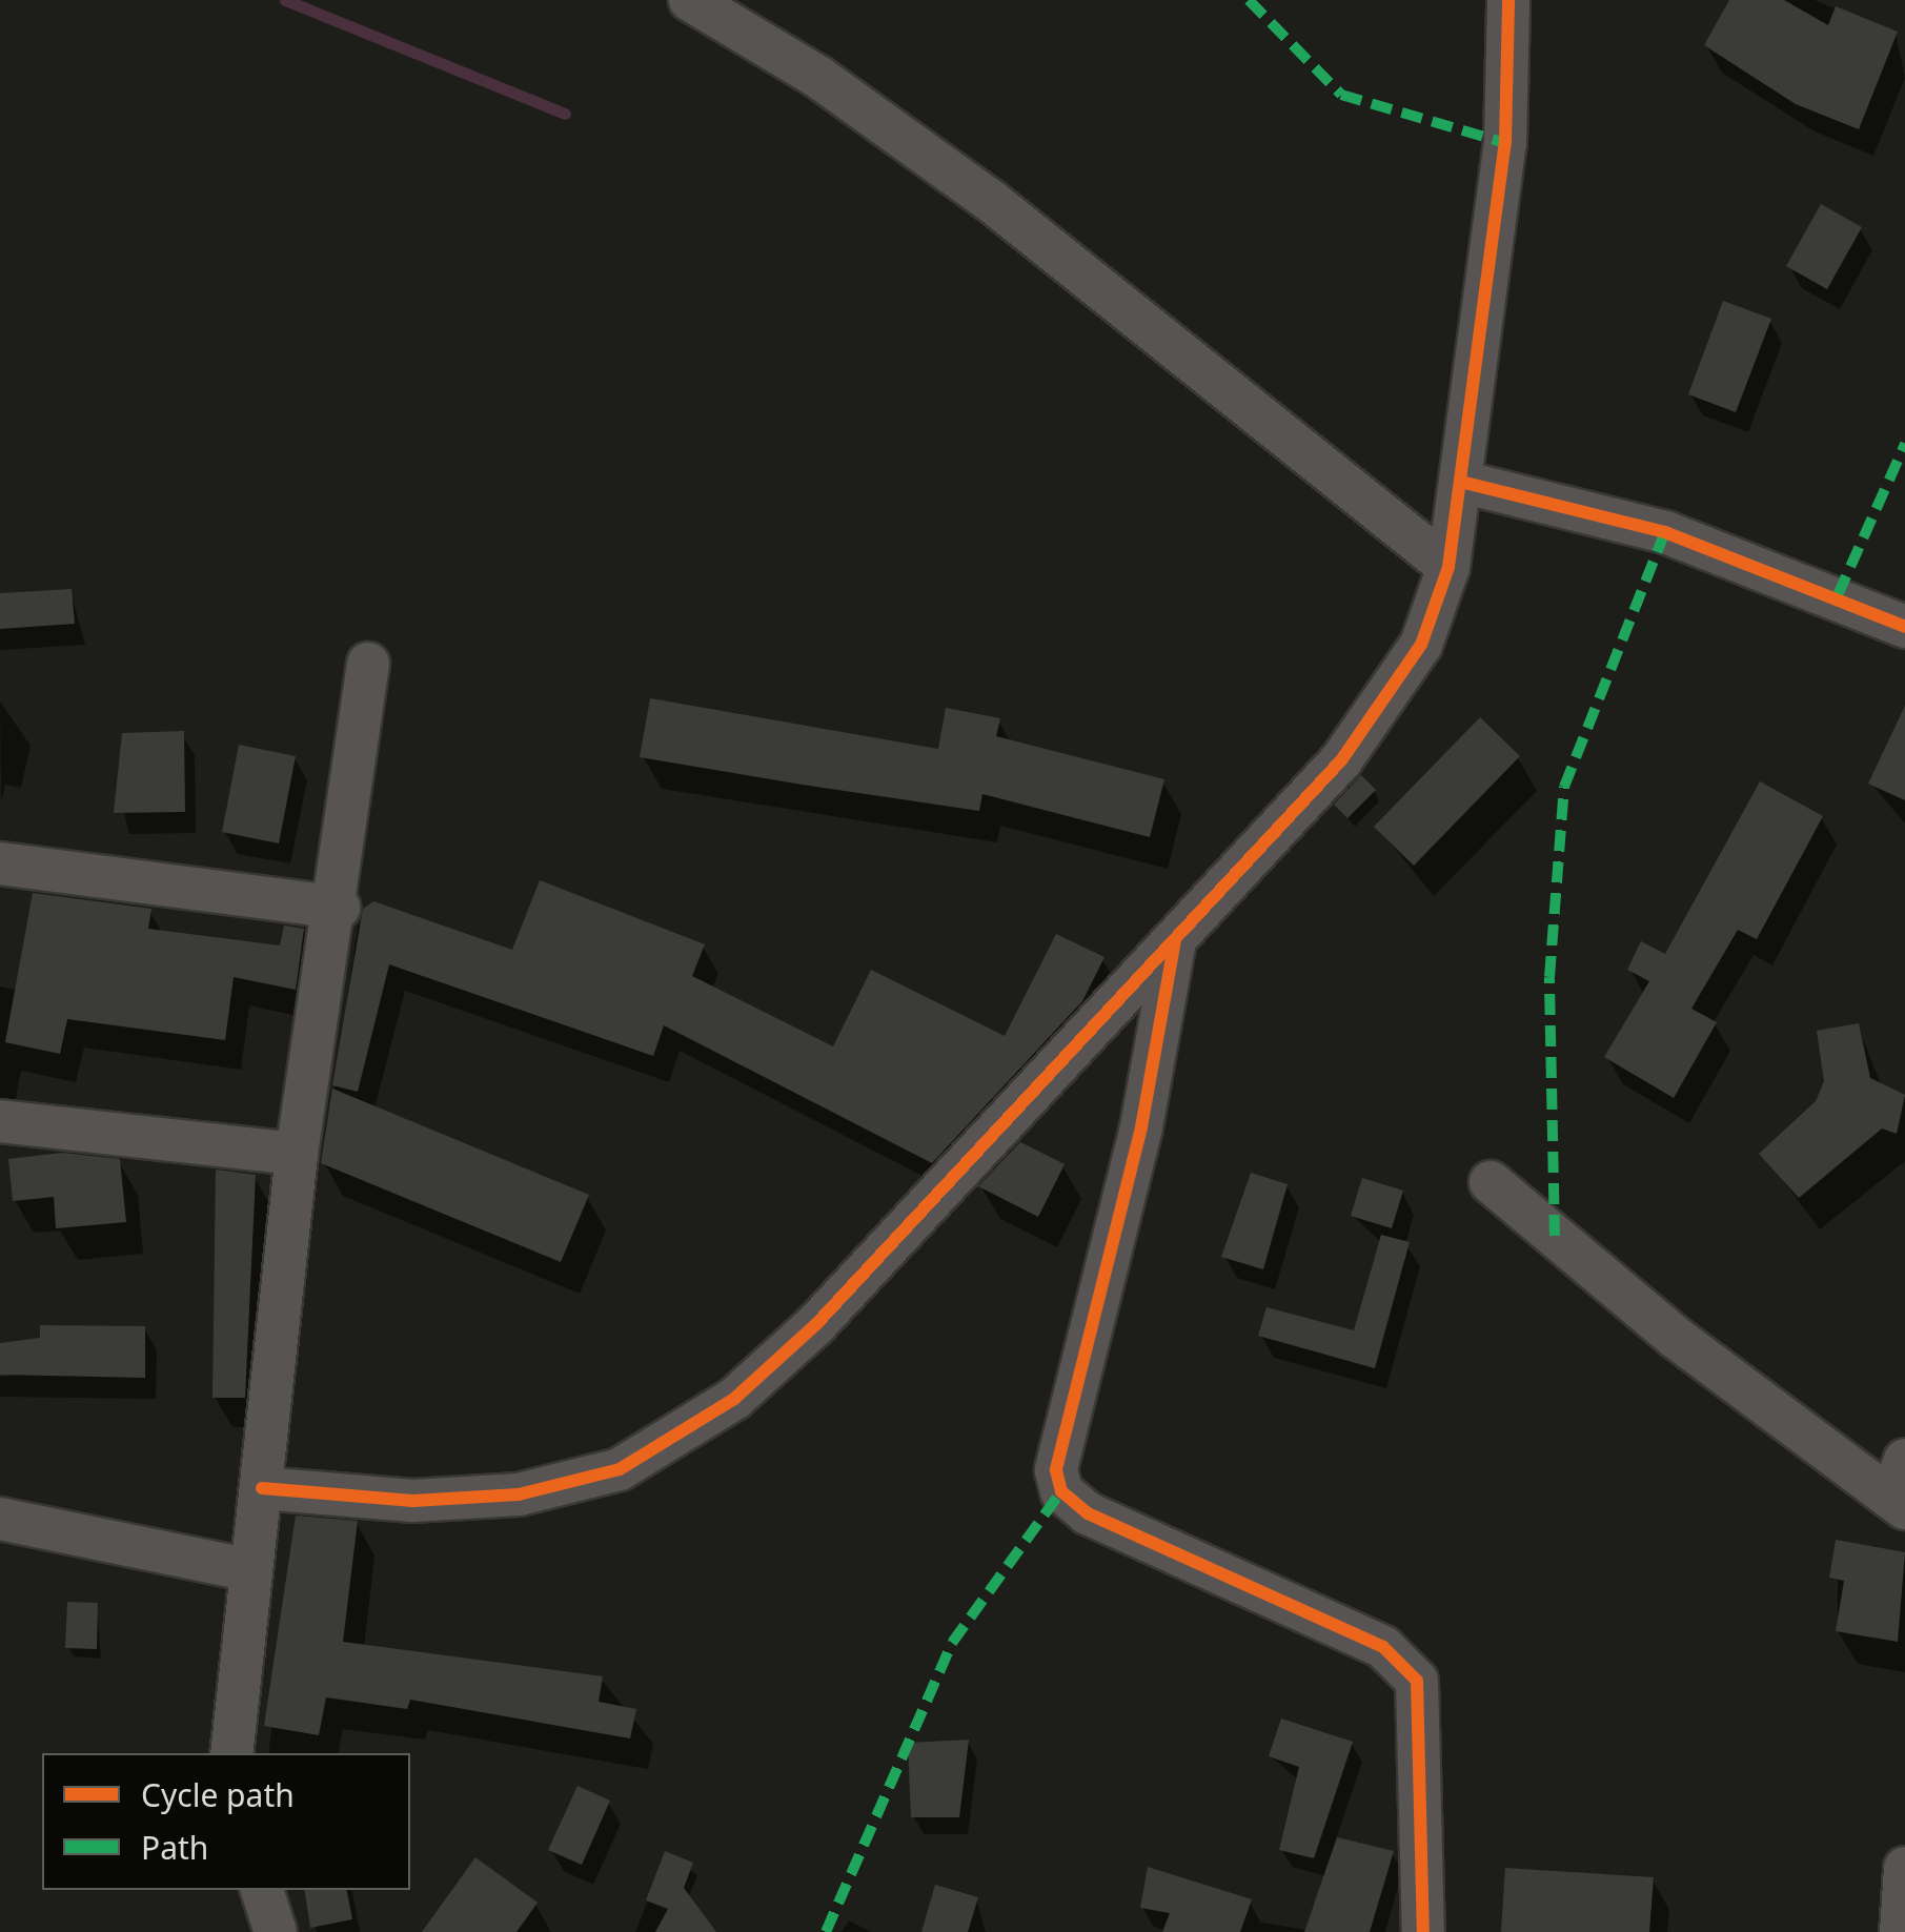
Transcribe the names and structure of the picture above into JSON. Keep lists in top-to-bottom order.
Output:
{
  "legend": ["Cycle path", "Path"]
}
